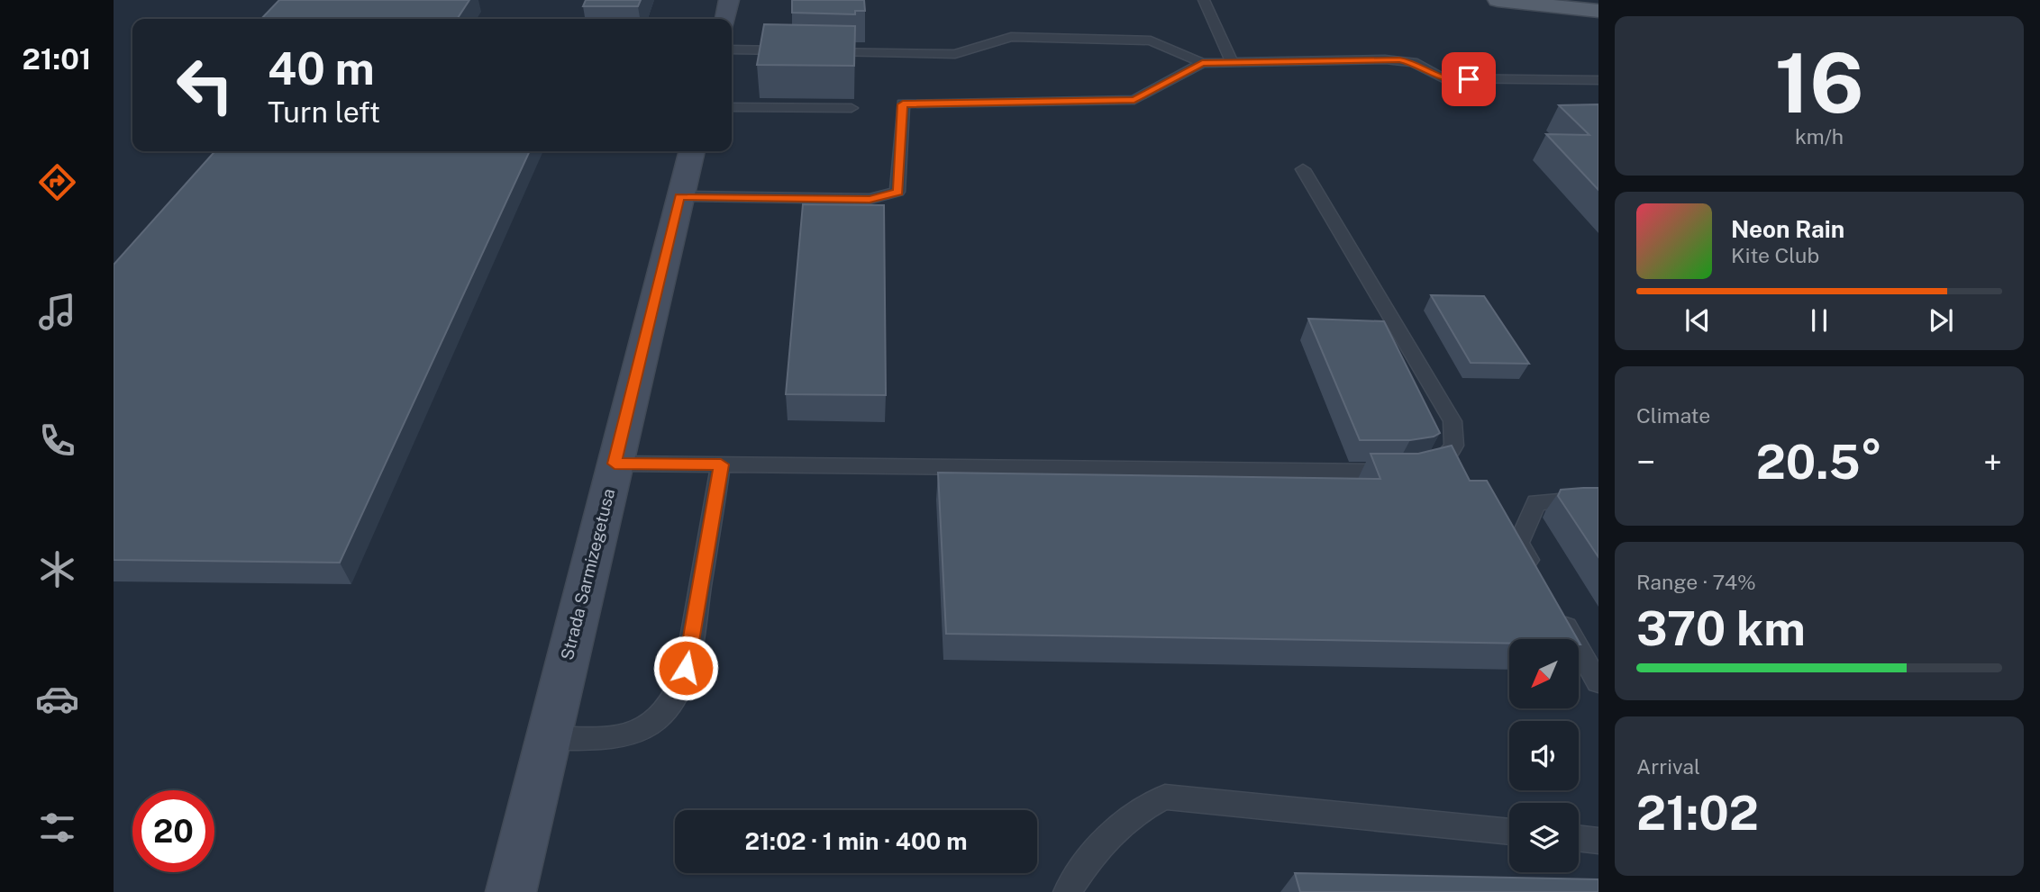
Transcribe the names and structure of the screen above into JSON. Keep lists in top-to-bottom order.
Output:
{
  "streets": {
    "main road": ["Strada Sarmizegetusa"]
  },
  "north": "bottom left",
  "page": {
    "tabs": "21:01",
    "tile": [
      ["16", "km/h"],
      "Climate",
      ["Range · 74%", "370 km"],
      ["Arrival", "21:02"]
    ],
    "turn": ["40 m", "Turn left"],
    "song": ["Neon Rain", "Kite Club"],
    "heat": ["−", "20.5°", "+"],
    "limit": "20",
    "trip": "21:02 · 1 min · 400 m"
  }
}
